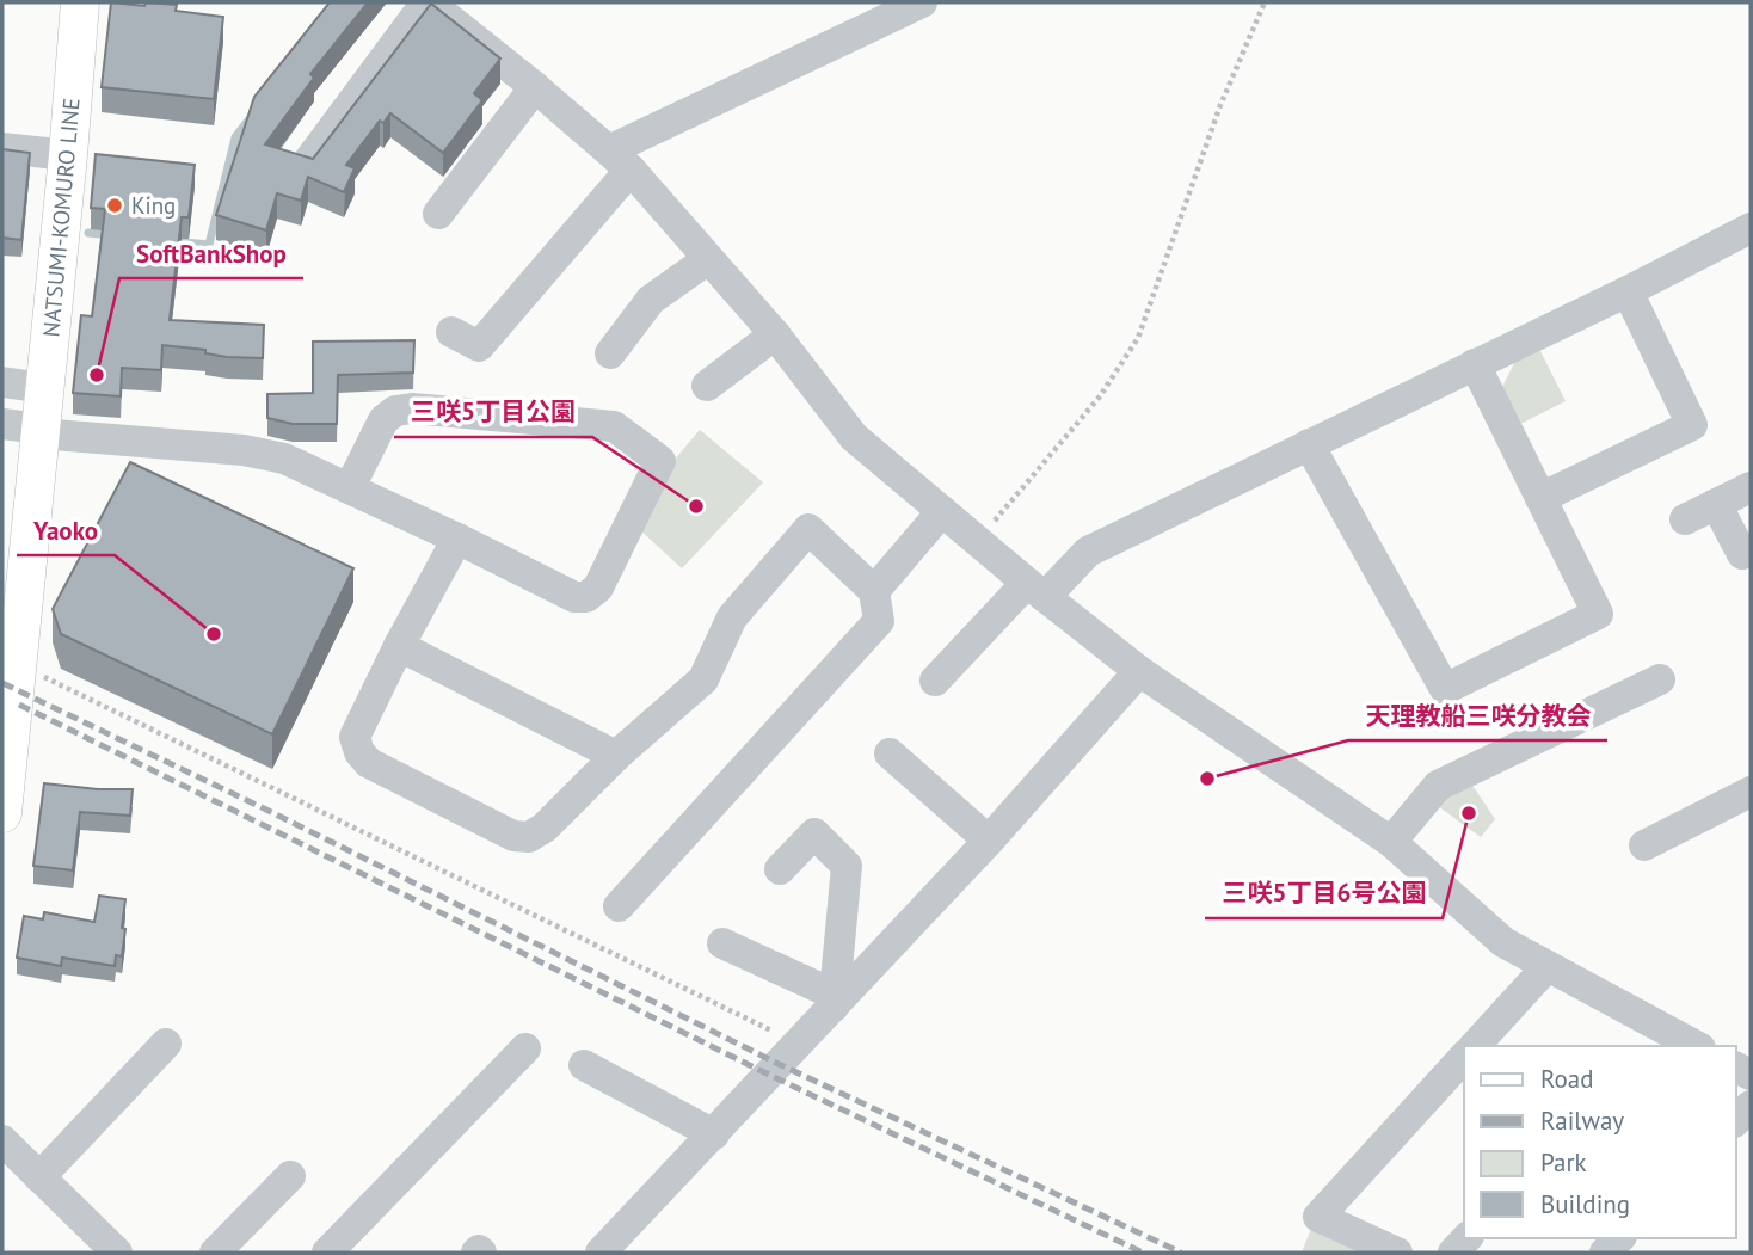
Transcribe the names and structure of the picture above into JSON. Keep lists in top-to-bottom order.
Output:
{
  "streets": {
    "main road": ["NATSUMI-KOMURO LINE"]
  },
  "places": [
    "King",
    "SoftBankShop",
    "三咲5丁目公園",
    "Yaoko",
    "天理教船三咲分教会",
    "三咲5丁目6号公園"
  ],
  "legend": [
    "Road",
    "Railway",
    "Park",
    "Building"
  ]
}
